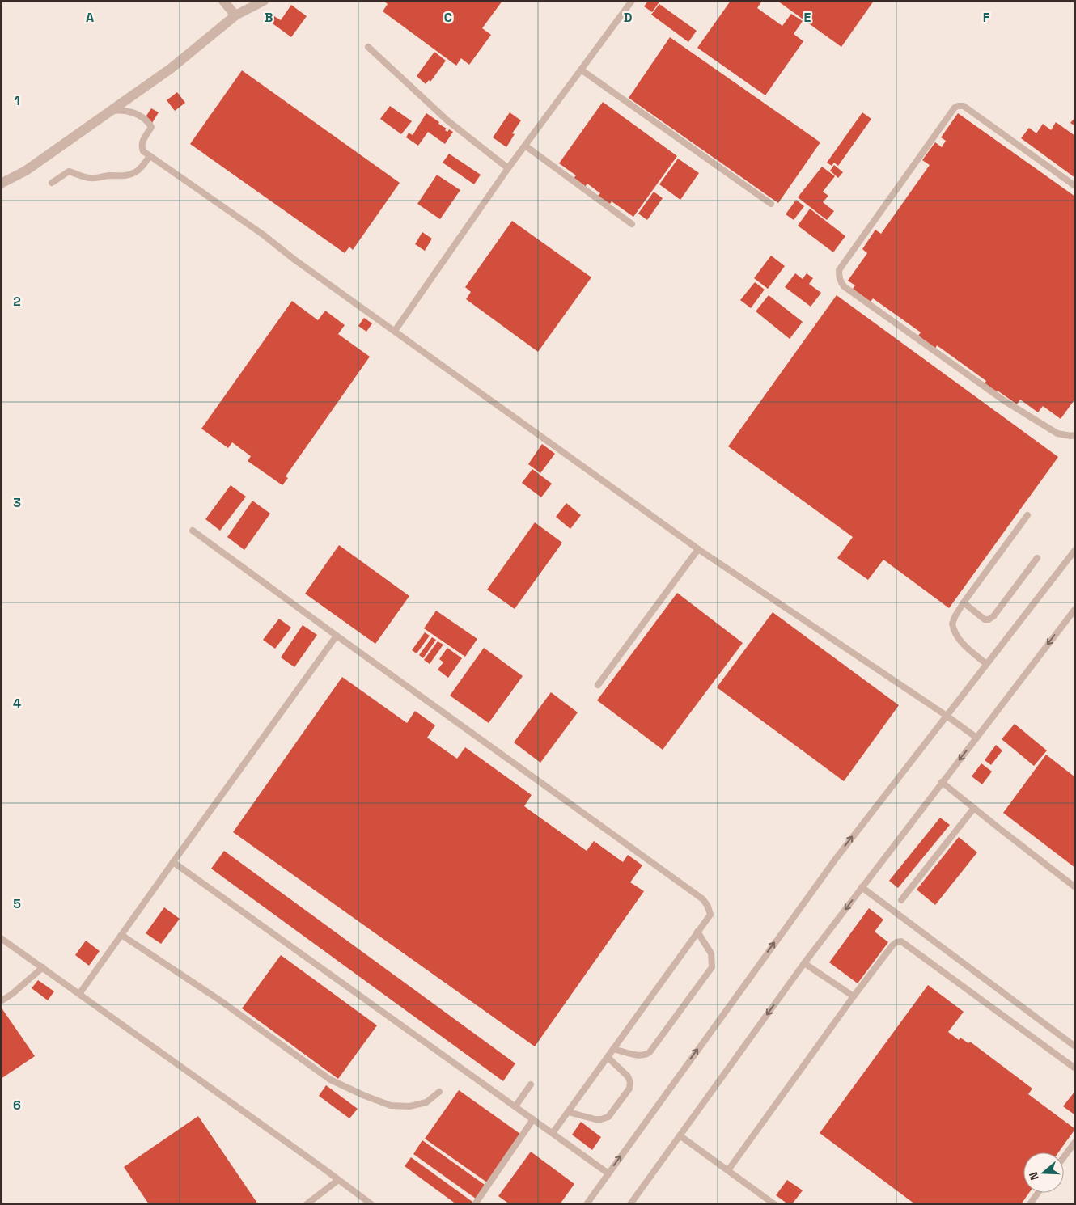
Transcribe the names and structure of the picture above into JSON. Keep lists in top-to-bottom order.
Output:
{
  "north": "left",
  "grid": {
    "columns": [
      "A",
      "B",
      "C",
      "D",
      "E",
      "F"
    ],
    "rows": [
      "1",
      "2",
      "3",
      "4",
      "5",
      "6"
    ]
  }
}
